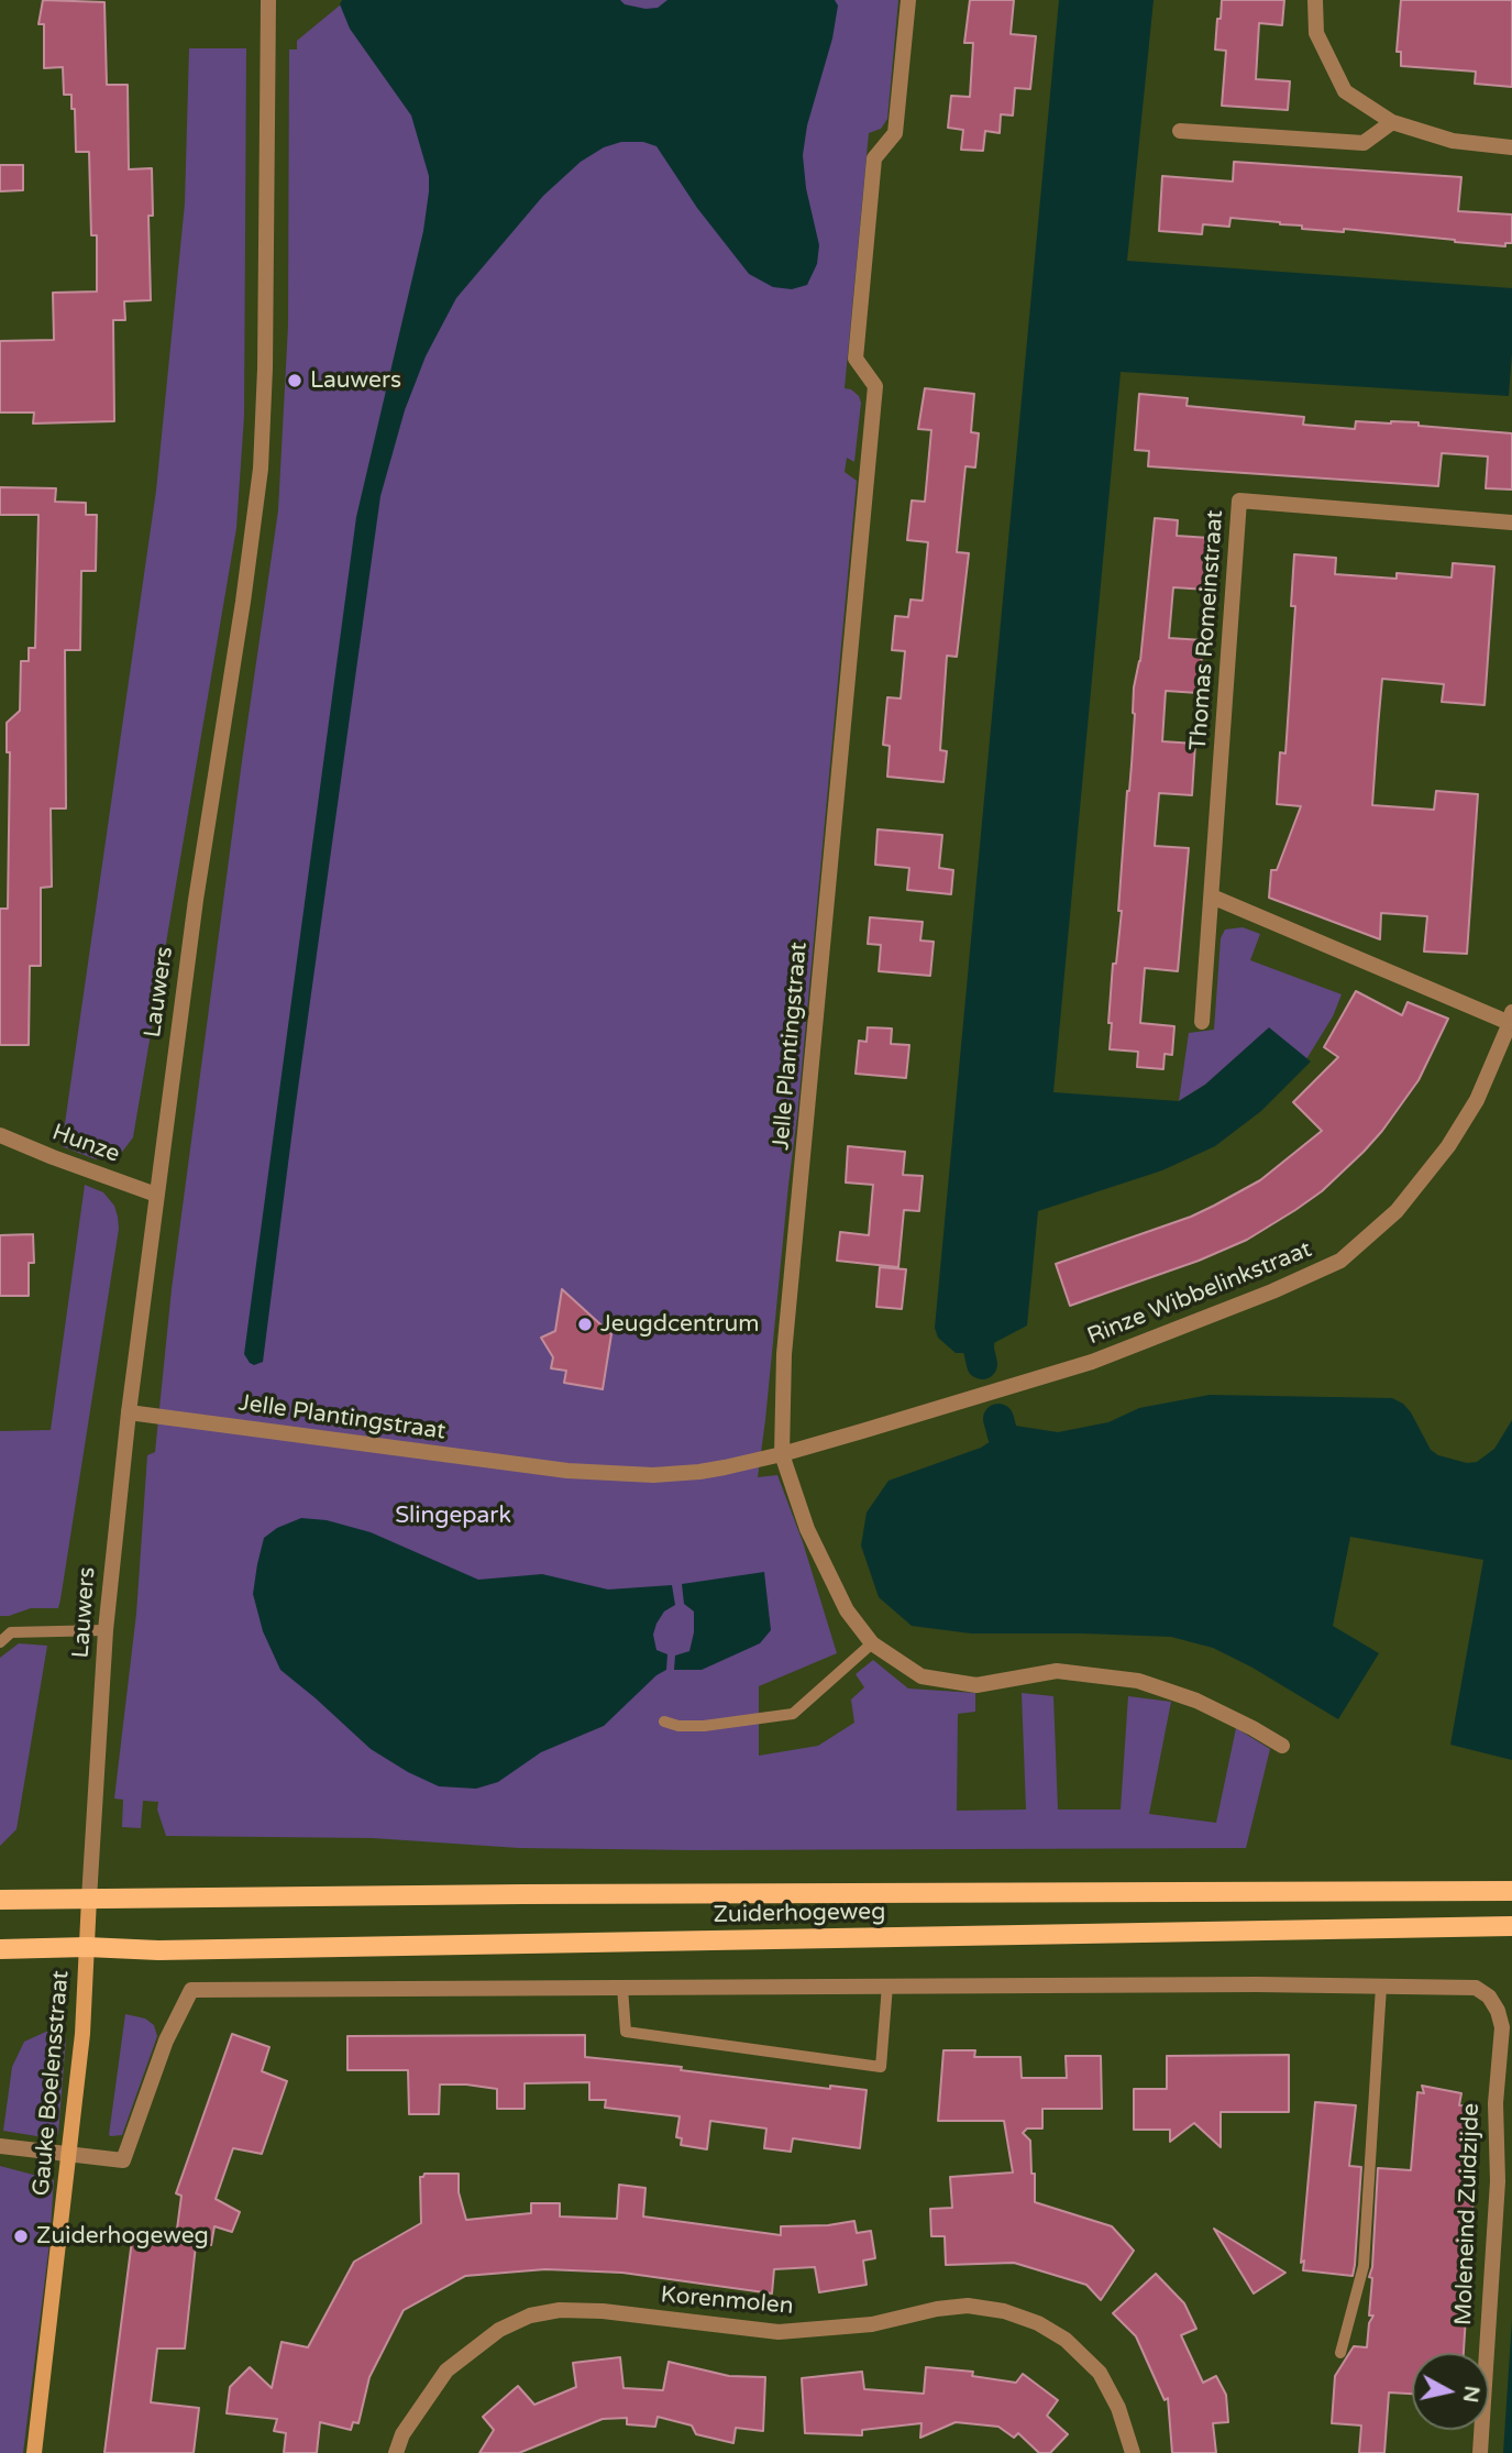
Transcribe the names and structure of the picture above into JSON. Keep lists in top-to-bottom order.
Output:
{
  "streets": {
    "main road": ["Zuiderhogeweg", "Gauke Boelensstraat"],
    "street": [
      "Thomas Romeinstraat",
      "Lauwers",
      "Jelle Plantingstraat",
      "Hunze",
      "Rinze Wibbelinkstraat",
      "Moleneind Zuidzijde",
      "Korenmolen"
    ]
  },
  "crossings": [
    ["Lauwers", "Jelle Plantingstraat"],
    ["Lauwers", "Hunze"],
    ["Lauwers", "Zuiderhogeweg"],
    ["Jelle Plantingstraat", "Rinze Wibbelinkstraat"],
    ["Zuiderhogeweg", "Gauke Boelensstraat"]
  ],
  "parks": ["Slingepark"],
  "places": ["Lauwers", "Jeugdcentrum", "Zuiderhogeweg"],
  "north": "right"
}
